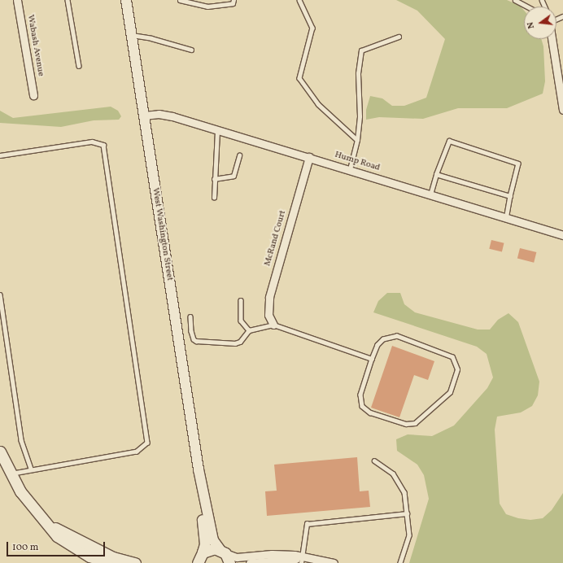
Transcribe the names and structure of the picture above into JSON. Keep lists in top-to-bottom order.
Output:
{
  "streets": {
    "street": [
      "Wabash Avenue",
      "Hump Road",
      "West Washington Street",
      "McRand Court"
    ]
  },
  "crossings": [
    ["Hump Road", "West Washington Street"],
    ["Hump Road", "McRand Court"]
  ],
  "scale_bar": "100 m",
  "north": "left"
}
